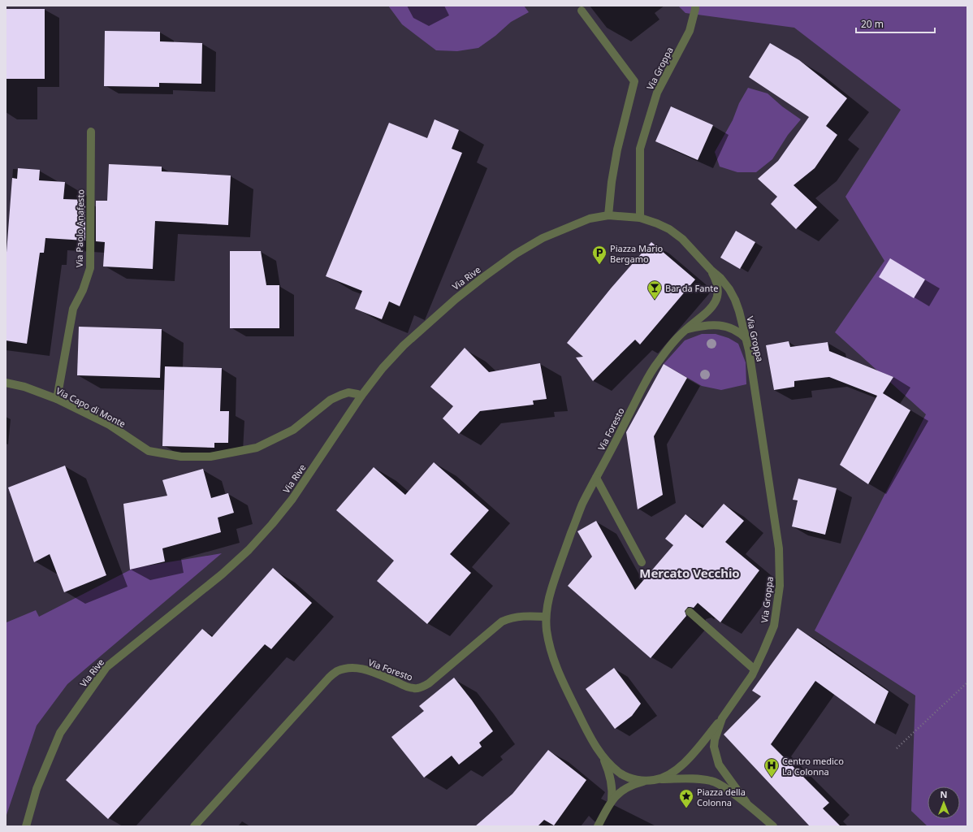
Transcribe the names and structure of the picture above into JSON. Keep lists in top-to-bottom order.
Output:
{
  "streets": {
    "street": [
      "Via Groppa",
      "Via Paolo Anafesto",
      "Via Rive",
      "Via Capo di Monte",
      "Via Foresto"
    ]
  },
  "crossings": [
    ["Via Groppa", "Via Rive"],
    ["Via Groppa", "Via Foresto"],
    ["Via Paolo Anafesto", "Via Capo di Monte"],
    ["Via Rive", "Via Capo di Monte"]
  ],
  "districts": ["Mercato Vecchio"],
  "places": {
    "parking": ["Piazza Mario Bergamo"],
    "bar": ["Bar da Fante"],
    "hospital": ["Centro medico La Colonna"],
    "place": ["Piazza della Colonna"]
  },
  "scale_bar": "20 m",
  "north": "top"
}
